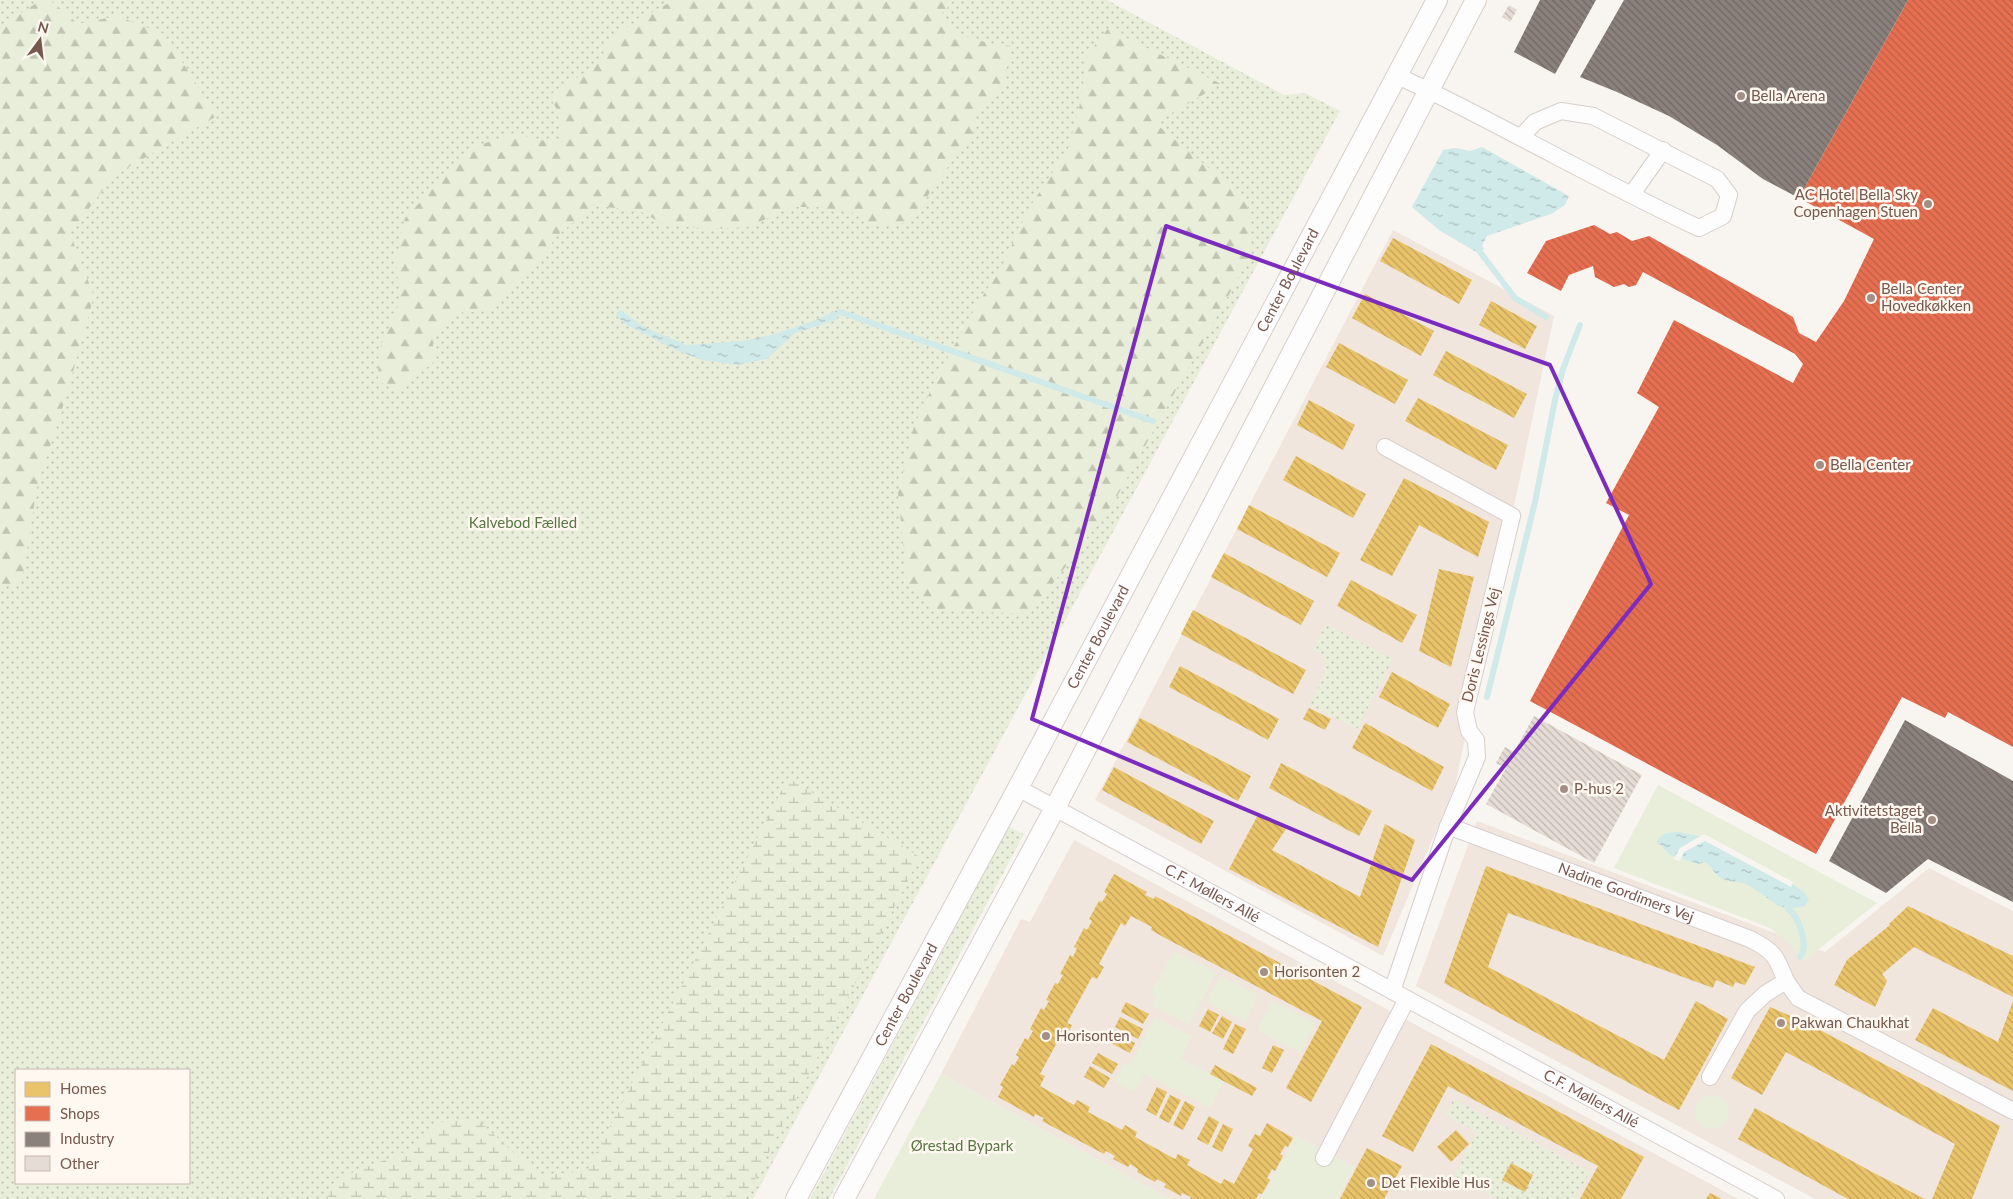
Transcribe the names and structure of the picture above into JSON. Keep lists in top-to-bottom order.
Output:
{
  "streets": {
    "street": [
      "Center Boulevard",
      "Doris Lessings Vej",
      "Nadine Gordimers Vej",
      "C.F. Møllers Allé"
    ]
  },
  "crossings": [
    ["Center Boulevard", "C.F. Møllers Allé"],
    ["Doris Lessings Vej", "Nadine Gordimers Vej"],
    ["Doris Lessings Vej", "C.F. Møllers Allé"]
  ],
  "parks": ["Kalvebod Fælled", "Ørestad Bypark"],
  "places": [
    "Bella Arena",
    "AC Hotel Bella Sky Copenhagen Stuen",
    "Bella Center Hovedkøkken",
    "Bella Center",
    "P-hus 2",
    "Aktivitetstaget Bella",
    "Horisonten 2",
    "Pakwan Chaukhat",
    "Horisonten",
    "Det Flexible Hus"
  ],
  "legend": [
    "Homes",
    "Shops",
    "Industry",
    "Other"
  ],
  "north": "top"
}
